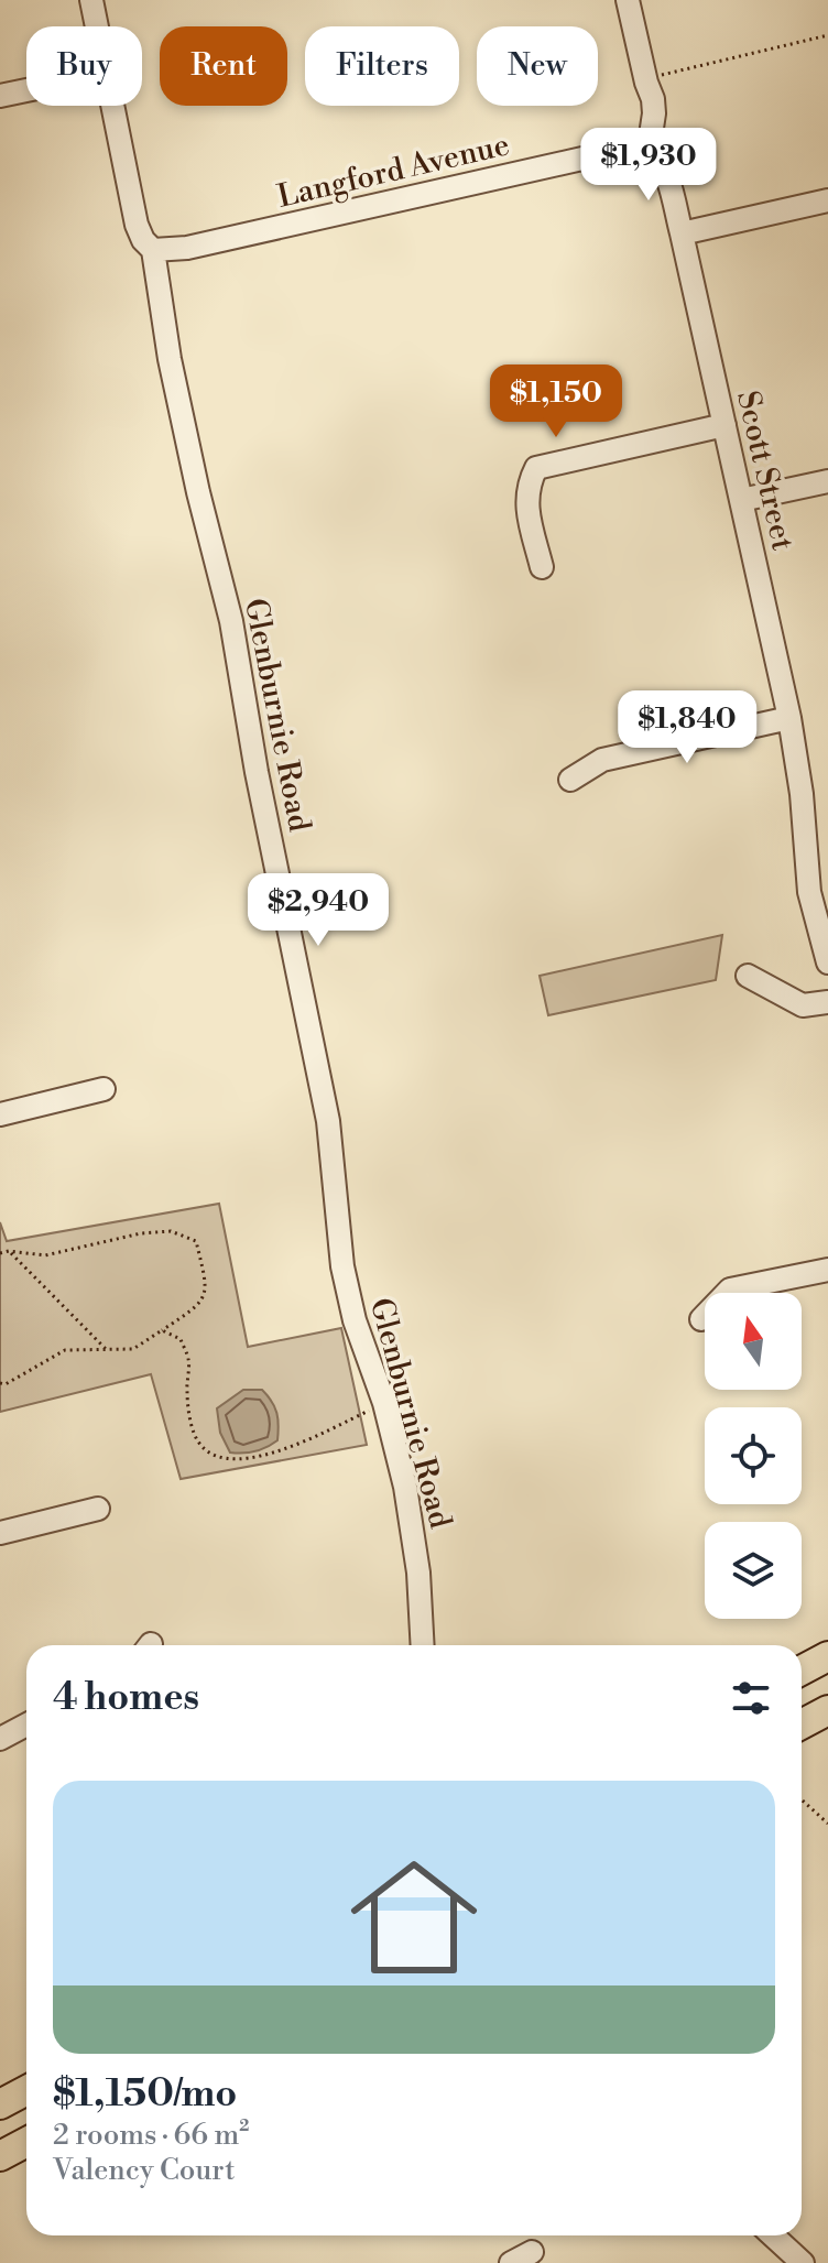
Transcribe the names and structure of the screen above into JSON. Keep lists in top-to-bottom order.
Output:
{
  "streets": {
    "street": ["Langford Avenue", "Scott Street", "Glenburnie Road"]
  },
  "crossings": [
    ["Langford Avenue", "Scott Street"],
    ["Langford Avenue", "Glenburnie Road"]
  ],
  "north": "top",
  "page": {
    "chip": [
      "Buy",
      "Rent",
      "Filters",
      "New"
    ],
    "price": [
      "$1,930",
      "$1,150",
      "$1,840",
      "$2,940"
    ],
    "heading": "4 homes",
    "list": [
      {
        "name": "$1,150/mo",
        "note": "2 rooms · 66 m² · Valency Court"
      }
    ]
  }
}
